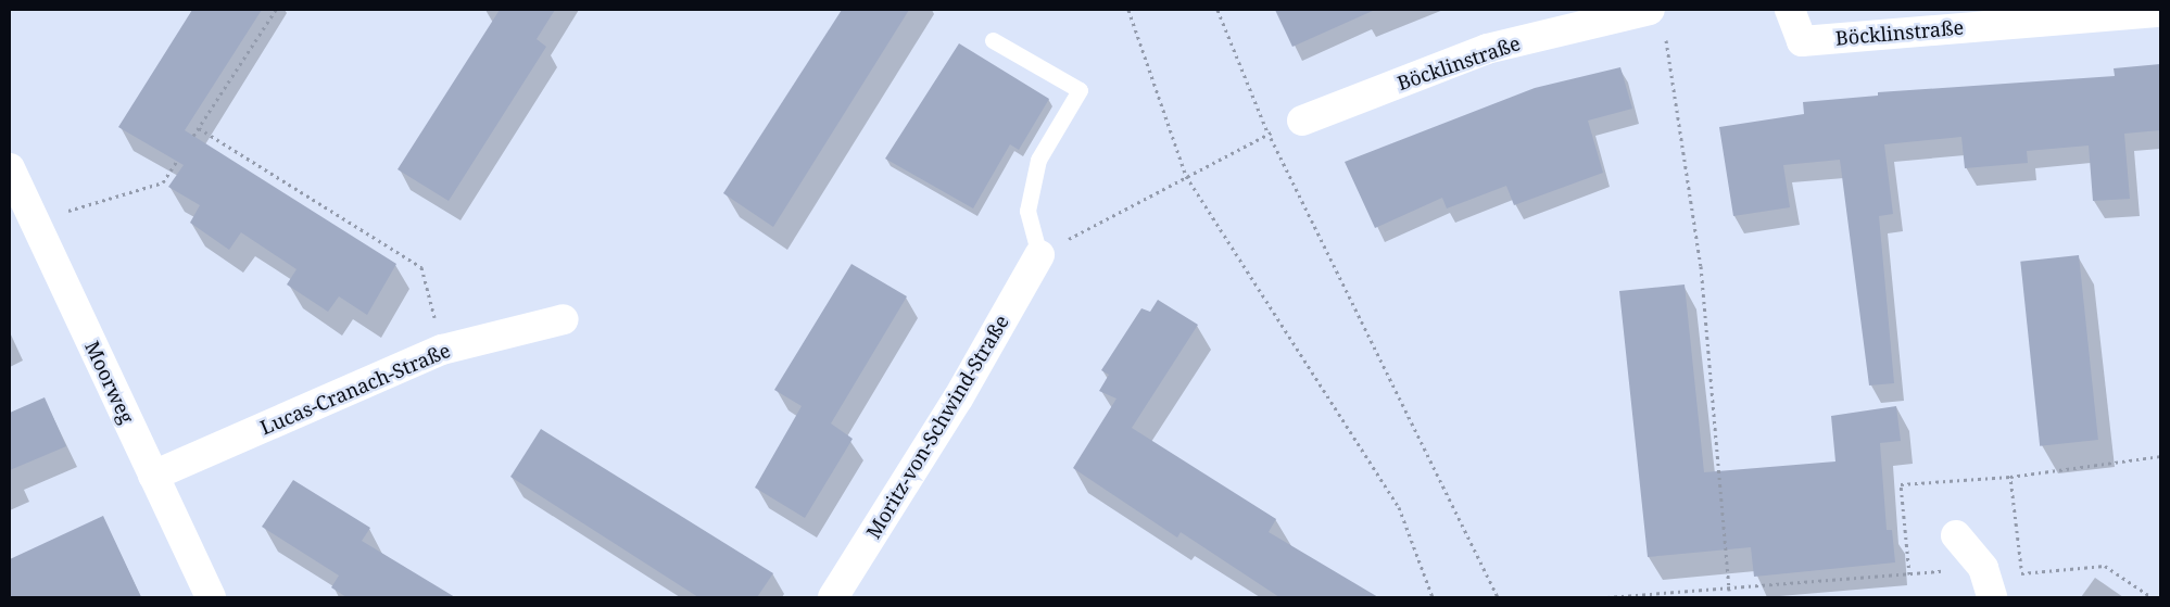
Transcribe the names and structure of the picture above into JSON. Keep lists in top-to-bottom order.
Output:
{
  "streets": {
    "street": [
      "Böcklinstraße",
      "Moorweg",
      "Lucas-Cranach-Straße",
      "Moritz-von-Schwind-Straße"
    ]
  },
  "crossings": [
    ["Moorweg", "Lucas-Cranach-Straße"]
  ]
}
